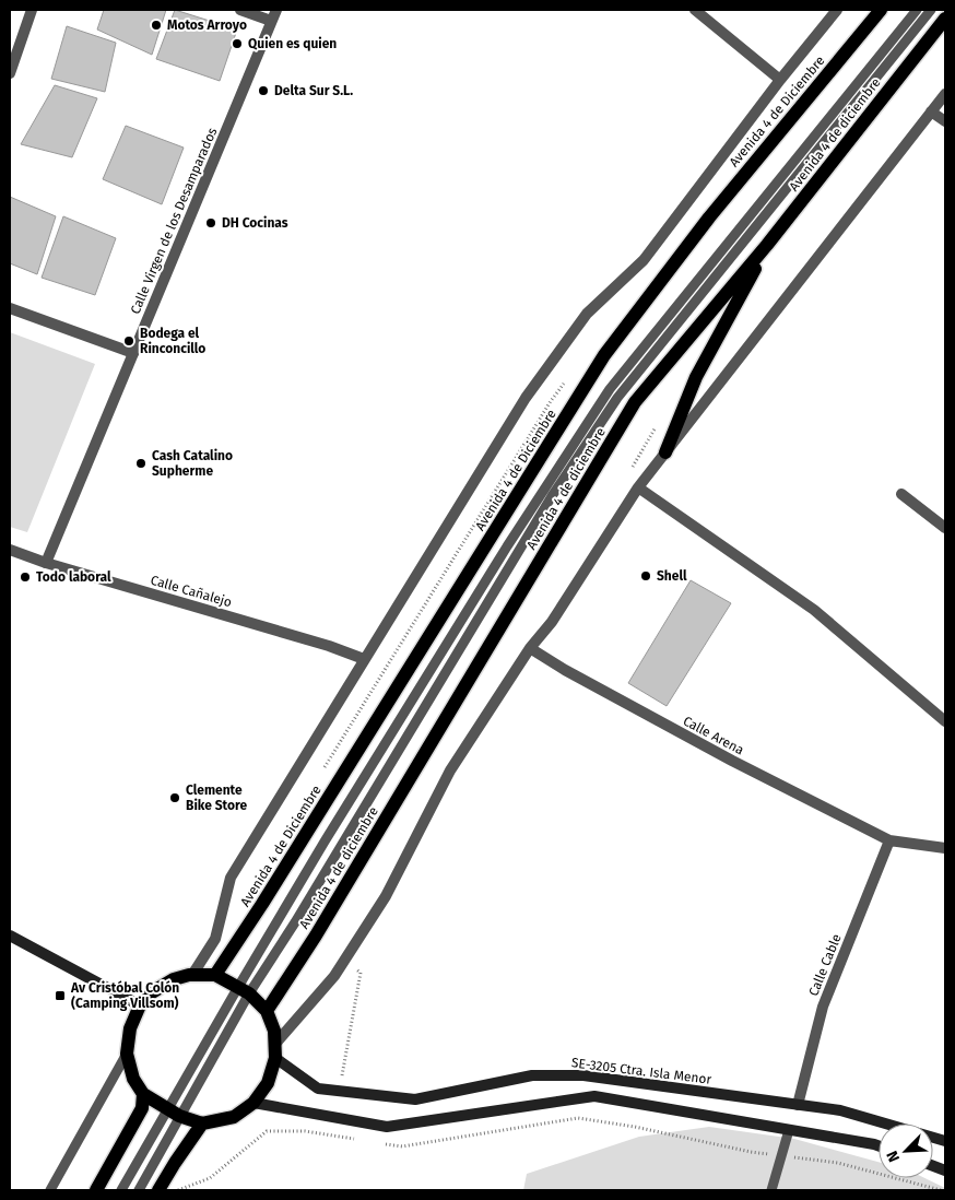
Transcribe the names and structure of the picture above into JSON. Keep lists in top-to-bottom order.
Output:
{
  "streets": {
    "main road": ["Avenida 4 de Diciembre", "Avenida 4 de diciembre", "SE-3205 Ctra. Isla Menor"],
    "street": [
      "Calle Virgen de los Desamparados",
      "Calle Cañalejo",
      "Calle Arena",
      "Calle Cable"
    ]
  },
  "crossings": [
    ["Avenida 4 de Diciembre", "Avenida 4 de diciembre"],
    ["Avenida 4 de Diciembre", "SE-3205 Ctra. Isla Menor"],
    ["Avenida 4 de diciembre", "SE-3205 Ctra. Isla Menor"],
    ["Calle Virgen de los Desamparados", "Calle Cañalejo"],
    ["Calle Arena", "Calle Cable"],
    ["Calle Cable", "SE-3205 Ctra. Isla Menor"]
  ],
  "places": {
    "other": [
      "Motos Arroyo",
      "Quien es quien",
      "Delta Sur S.L.",
      "DH Cocinas",
      "Bodega el Rinconcillo",
      "Cash Catalino Supherme",
      "Shell",
      "Todo laboral",
      "Clemente Bike Store"
    ],
    "transit": ["Av Cristóbal Colón (Camping Villsom)"]
  },
  "north": "bottom left"
}
